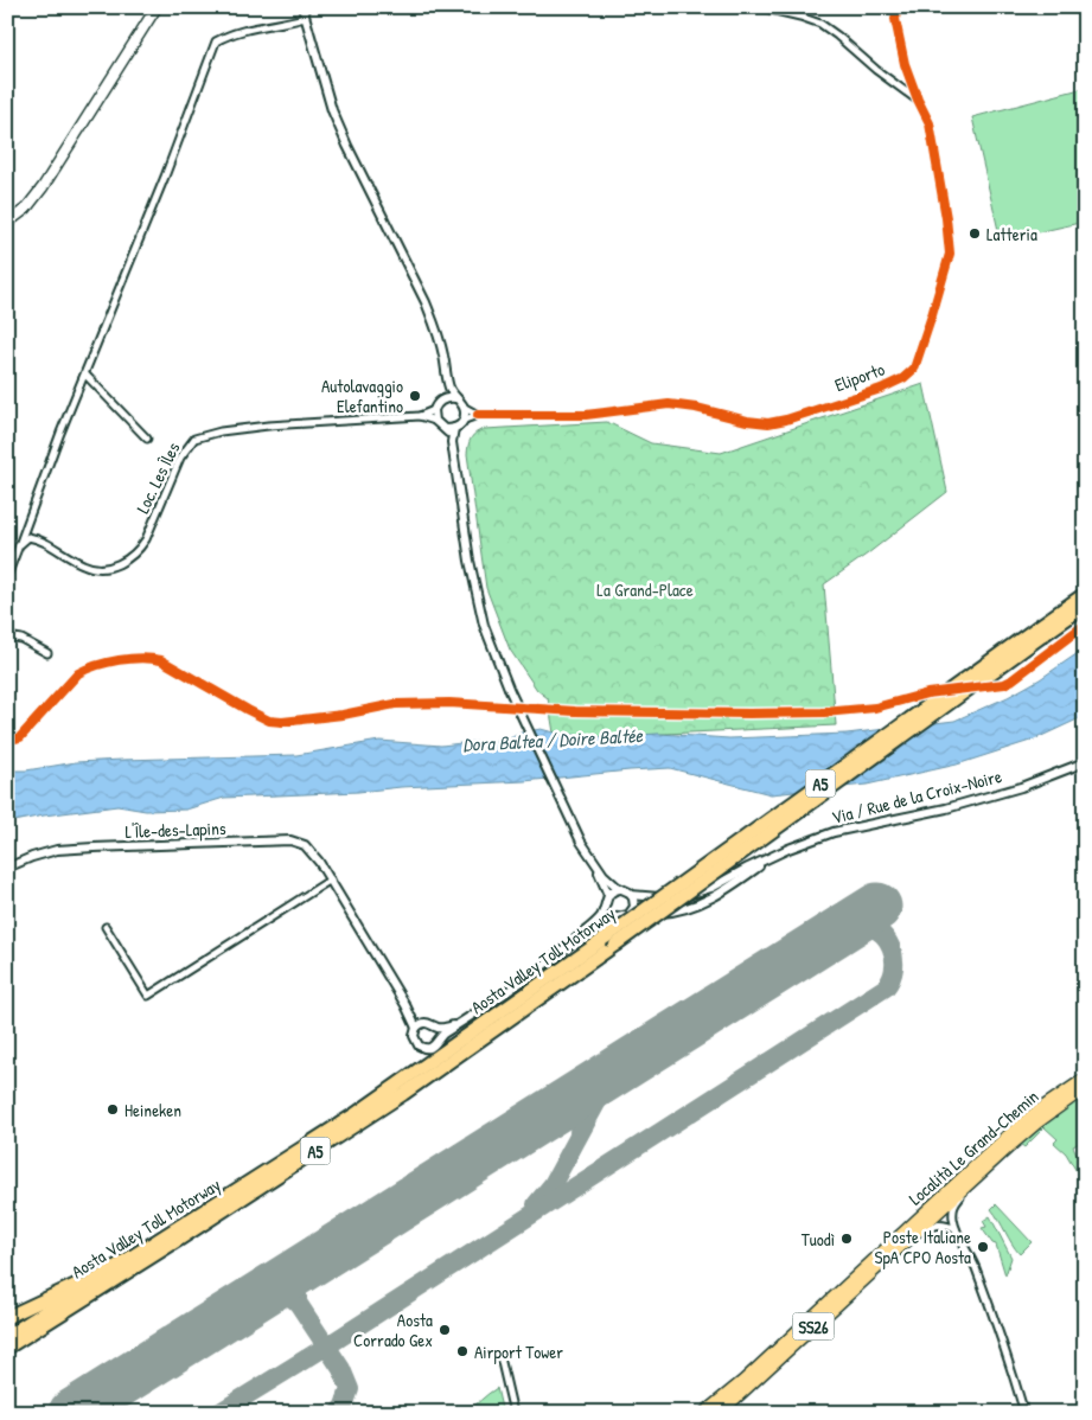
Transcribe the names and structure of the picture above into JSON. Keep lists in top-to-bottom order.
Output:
{
  "streets": {
    "highway": ["A5", "Aosta Valley Toll Motorway"],
    "main road": ["Località Le Grand-Chemin", "SS26"],
    "street": [
      "Eliporto",
      "Loc. Les Îles",
      "Via / Rue de la Croix-Noire",
      "L'Île-des-Lapins"
    ]
  },
  "crossings": [
    ["A5", "Aosta Valley Toll Motorway"],
    ["Via / Rue de la Croix-Noire", "L'Île-des-Lapins"]
  ],
  "water": ["Dora Baltea / Doire Baltée"],
  "parks": ["La Grand-Place"],
  "places": [
    "Latteria",
    "Autolavaggio Elefantino",
    "Heineken",
    "Tuodì",
    "Poste Italiane SpA CPO Aosta",
    "Aosta Corrado Gex",
    "Airport Tower"
  ]
}
